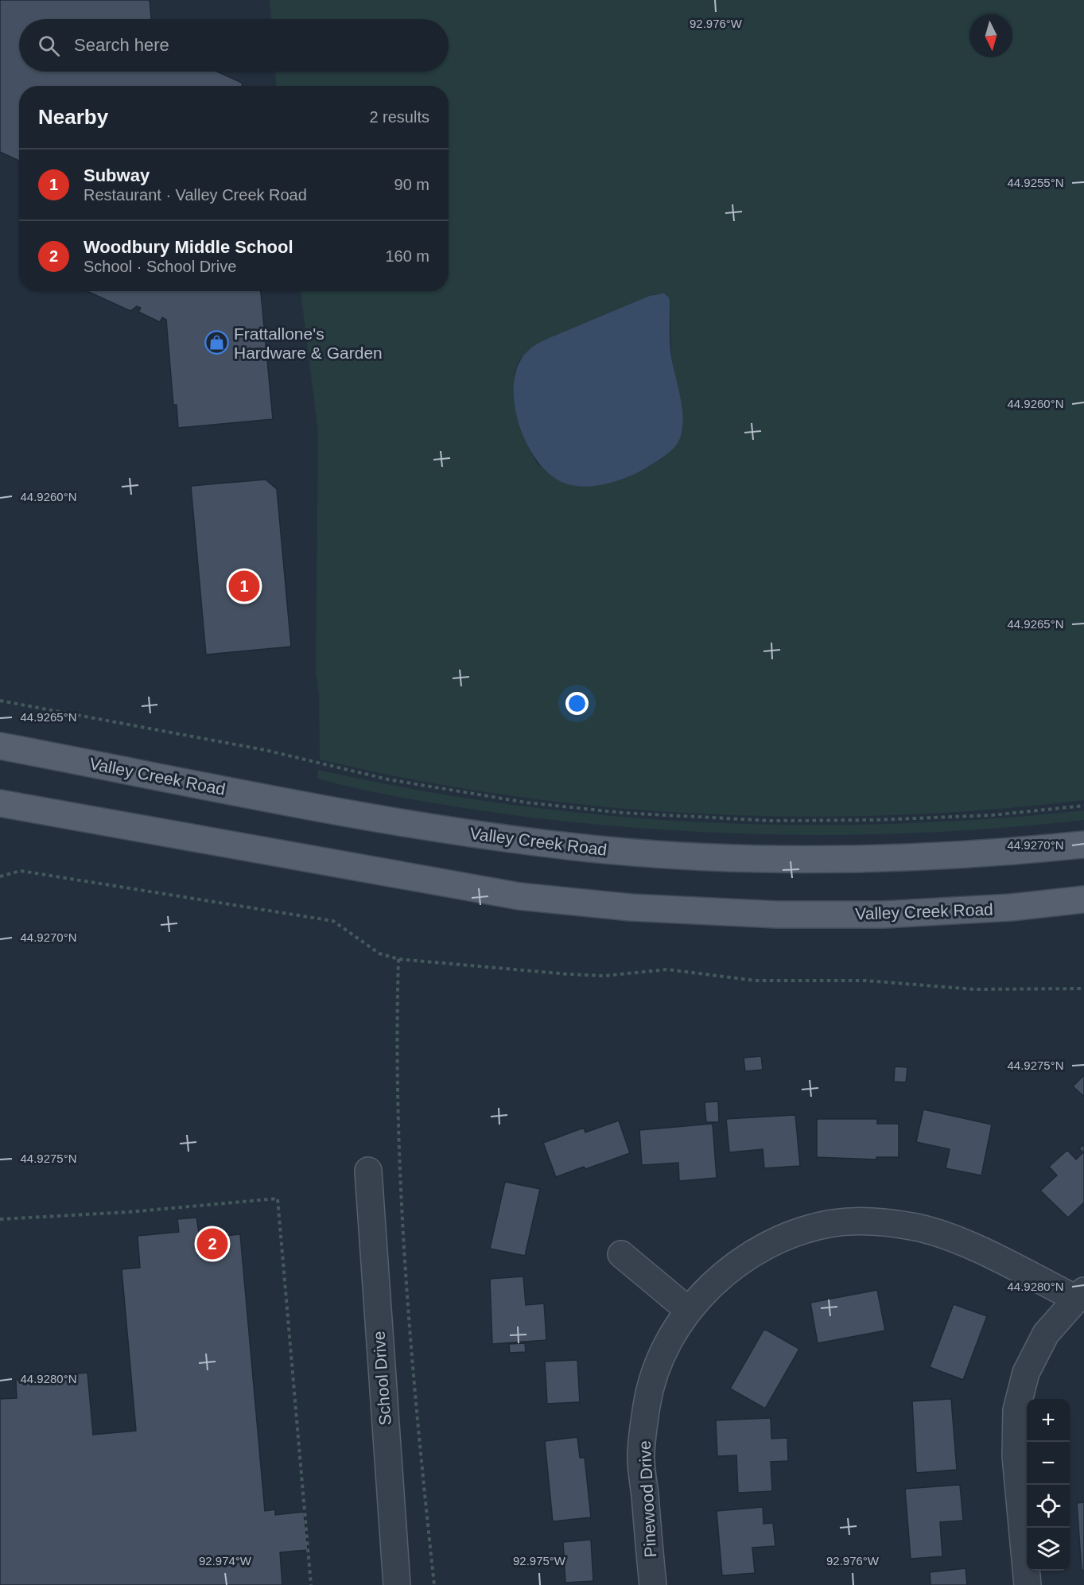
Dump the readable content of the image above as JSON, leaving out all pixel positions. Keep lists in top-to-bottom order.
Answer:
{
  "streets": {
    "main road": ["Valley Creek Road"],
    "street": ["School Drive", "Pinewood Drive"]
  },
  "places": {
    "shop": ["Frattallone's Hardware & Garden"]
  },
  "north": "bottom",
  "page": {
    "search": "Search here",
    "heading": ["Nearby", "2 results"],
    "list": [
      {
        "mark": "1",
        "name": "Subway",
        "note": "Restaurant · Valley Creek Road",
        "value": "90 m"
      },
      {
        "mark": "2",
        "name": "Woodbury Middle School",
        "note": "School · School Drive",
        "value": "160 m"
      }
    ],
    "pins": ["1", "2"],
    "map_buttons": ["+", "−"]
  },
  "coordinates": [
    "92.976°W",
    "44.9255°N",
    "44.9260°N",
    "44.9265°N",
    "44.9270°N",
    "44.9275°N",
    "44.9280°N",
    "92.974°W",
    "92.975°W"
  ]
}
